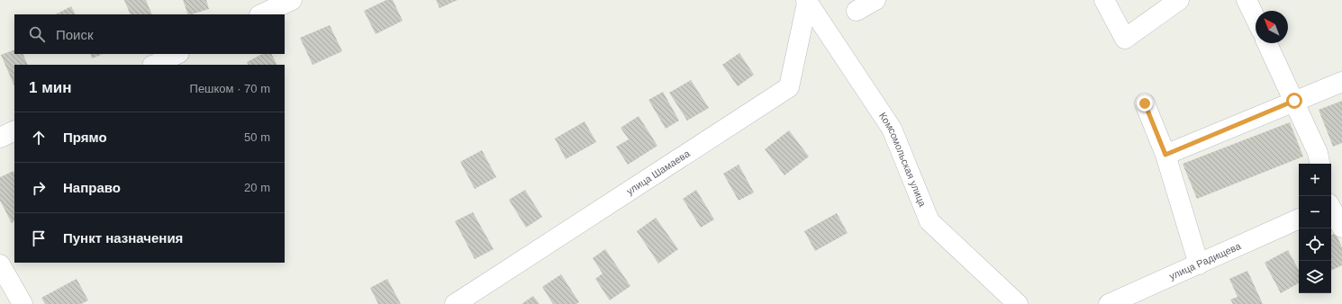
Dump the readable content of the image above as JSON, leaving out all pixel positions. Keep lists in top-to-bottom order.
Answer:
{
  "streets": {
    "street": ["Комсомольская улица", "улица Шамаева", "улица Радищева"]
  },
  "crossings": [
    ["Комсомольская улица", "улица Шамаева"]
  ],
  "north": "top left",
  "page": {
    "search": "Поиск",
    "heading": ["1 мин", "Пешком · 70 m"],
    "list": [
      ["Прямо", "50 m"],
      ["Направо", "20 m"],
      "Пункт назначения"
    ],
    "map_buttons": ["+", "−"]
  }
}
